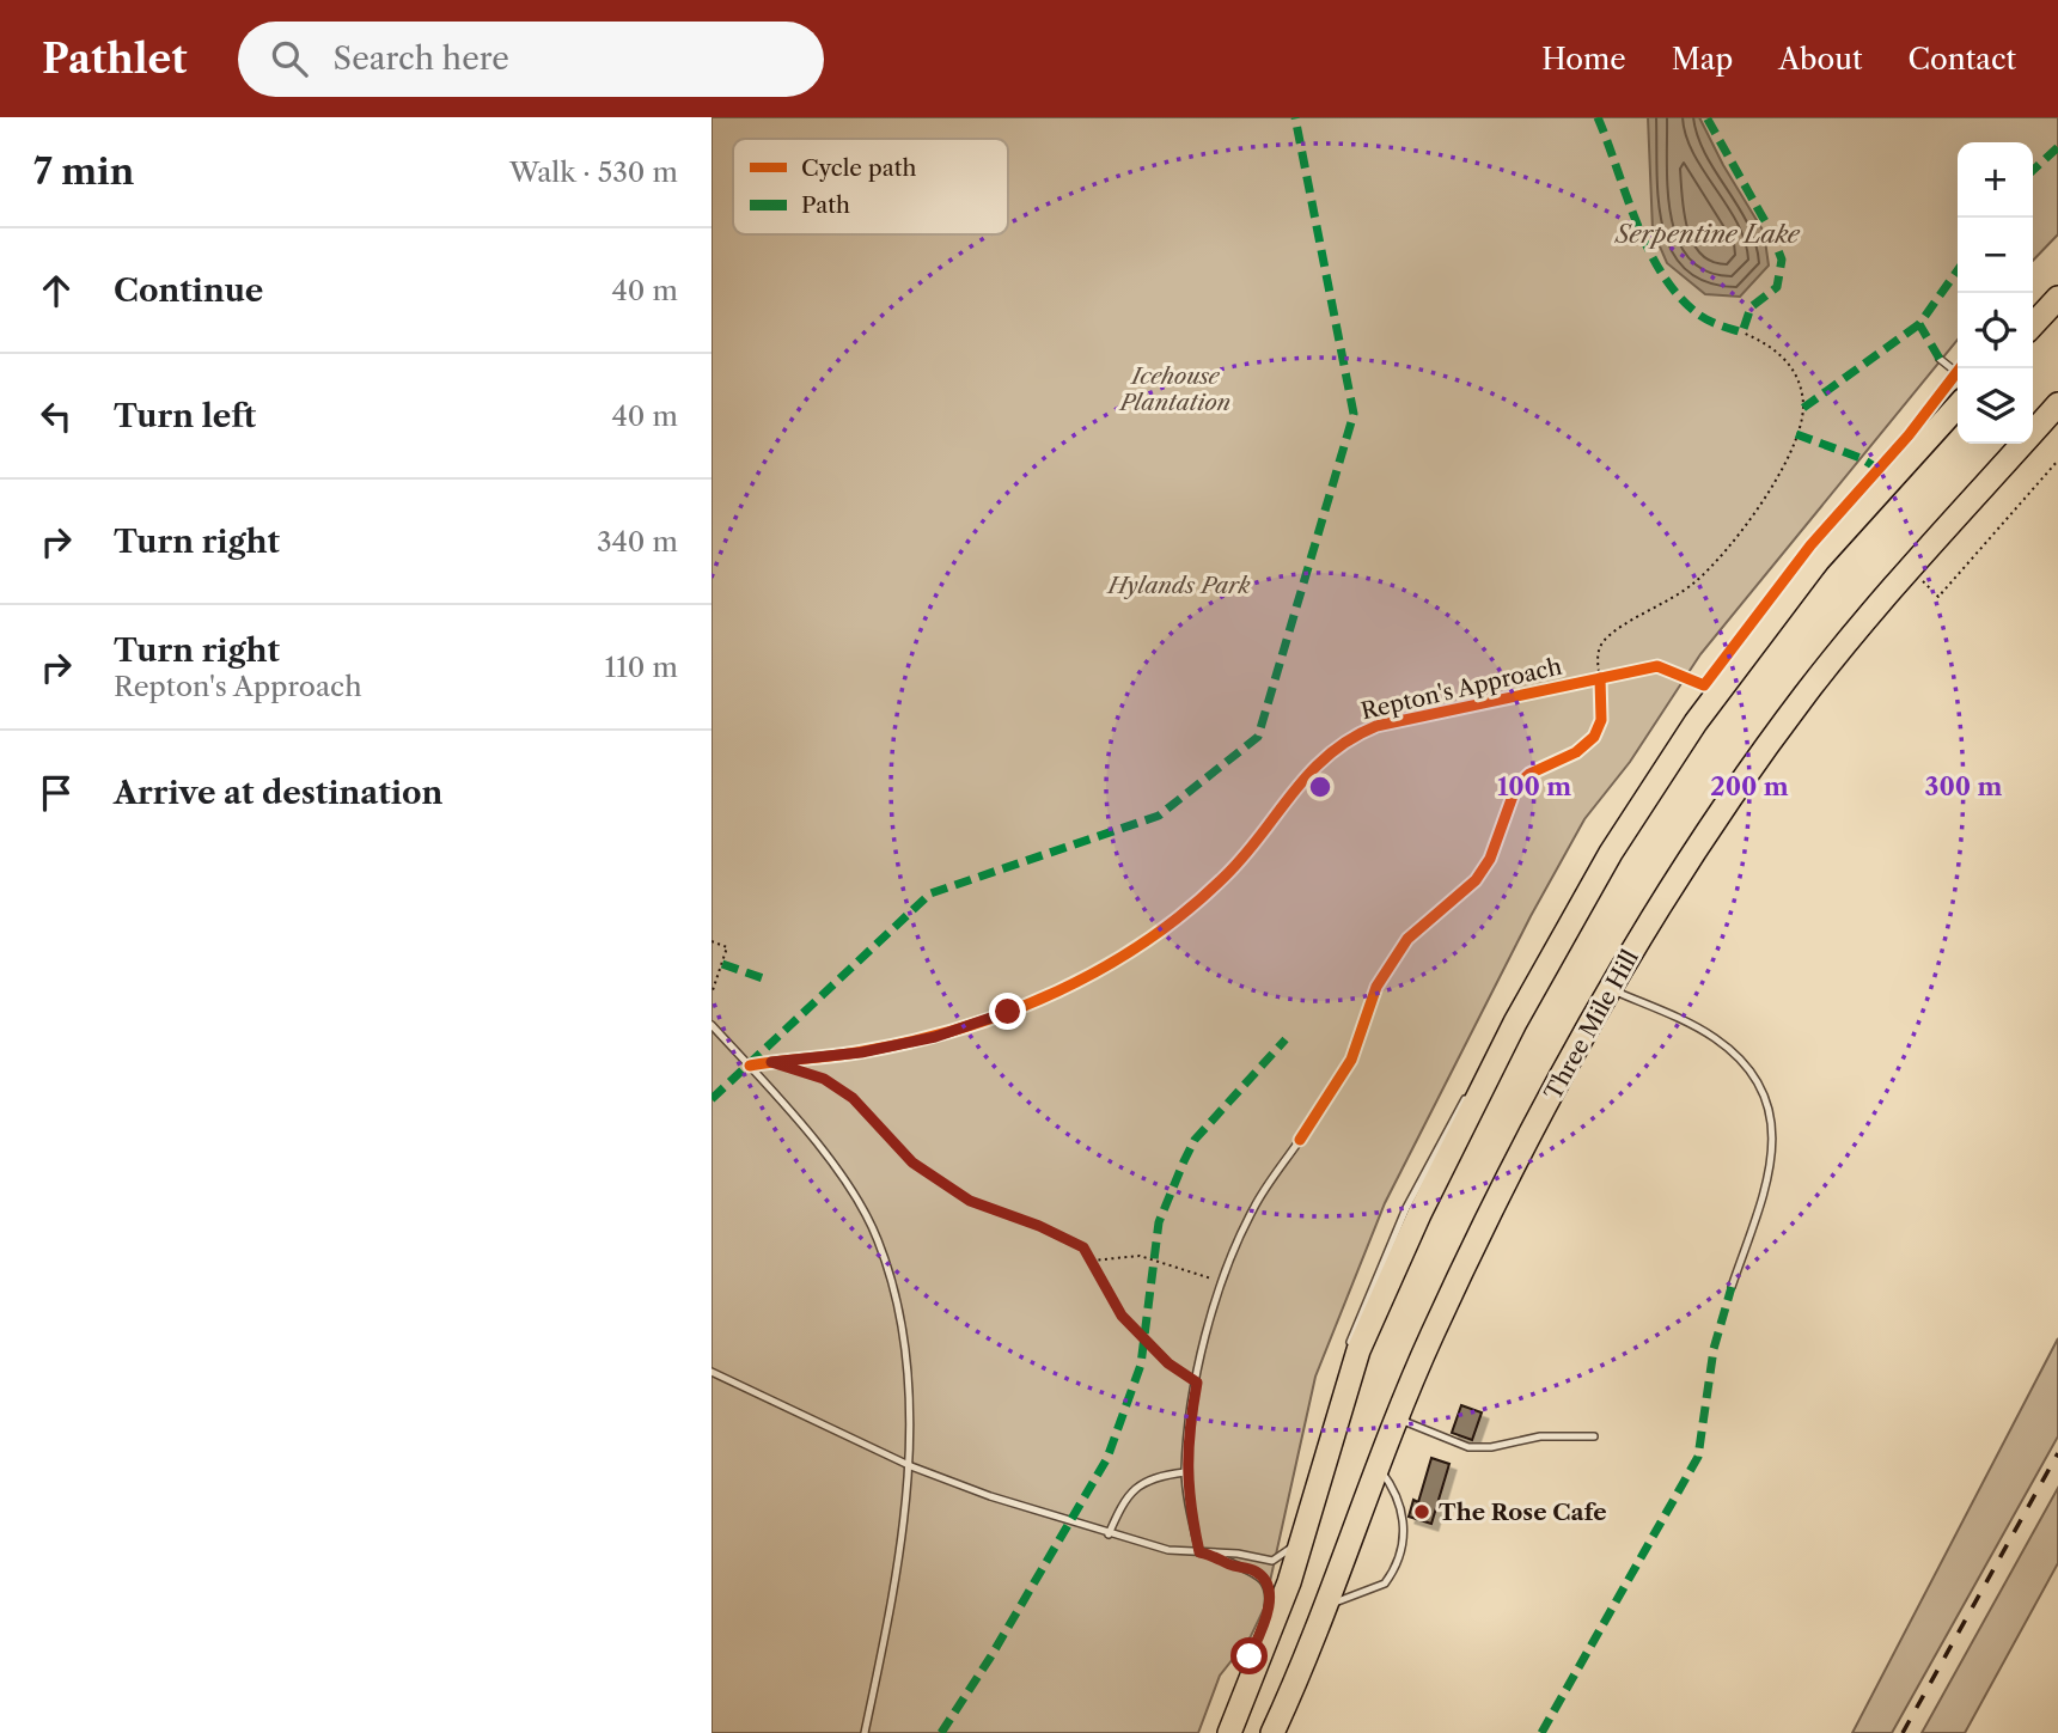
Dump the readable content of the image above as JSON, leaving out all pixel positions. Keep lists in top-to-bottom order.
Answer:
{
  "streets": {
    "highway": ["Three Mile Hill"],
    "cycle path": ["Repton's Approach"]
  },
  "water": ["Serpentine Lake"],
  "parks": ["Icehouse Plantation", "Hylands Park"],
  "places": ["The Rose Cafe"],
  "legend": ["Cycle path", "Path"],
  "page": {
    "header": "Pathlet",
    "search": "Search here",
    "nav": [
      "Home",
      "Map",
      "About",
      "Contact"
    ],
    "heading": ["7 min", "Walk · 530 m"],
    "map_buttons": ["+", "−"],
    "list": [
      ["Continue", "40 m"],
      ["Turn left", "40 m"],
      ["Turn right", "340 m"],
      ["Turn right", "Repton's Approach", "110 m"],
      "Arrive at destination"
    ]
  },
  "rings": ["100 m", "200 m", "300 m"]
}
